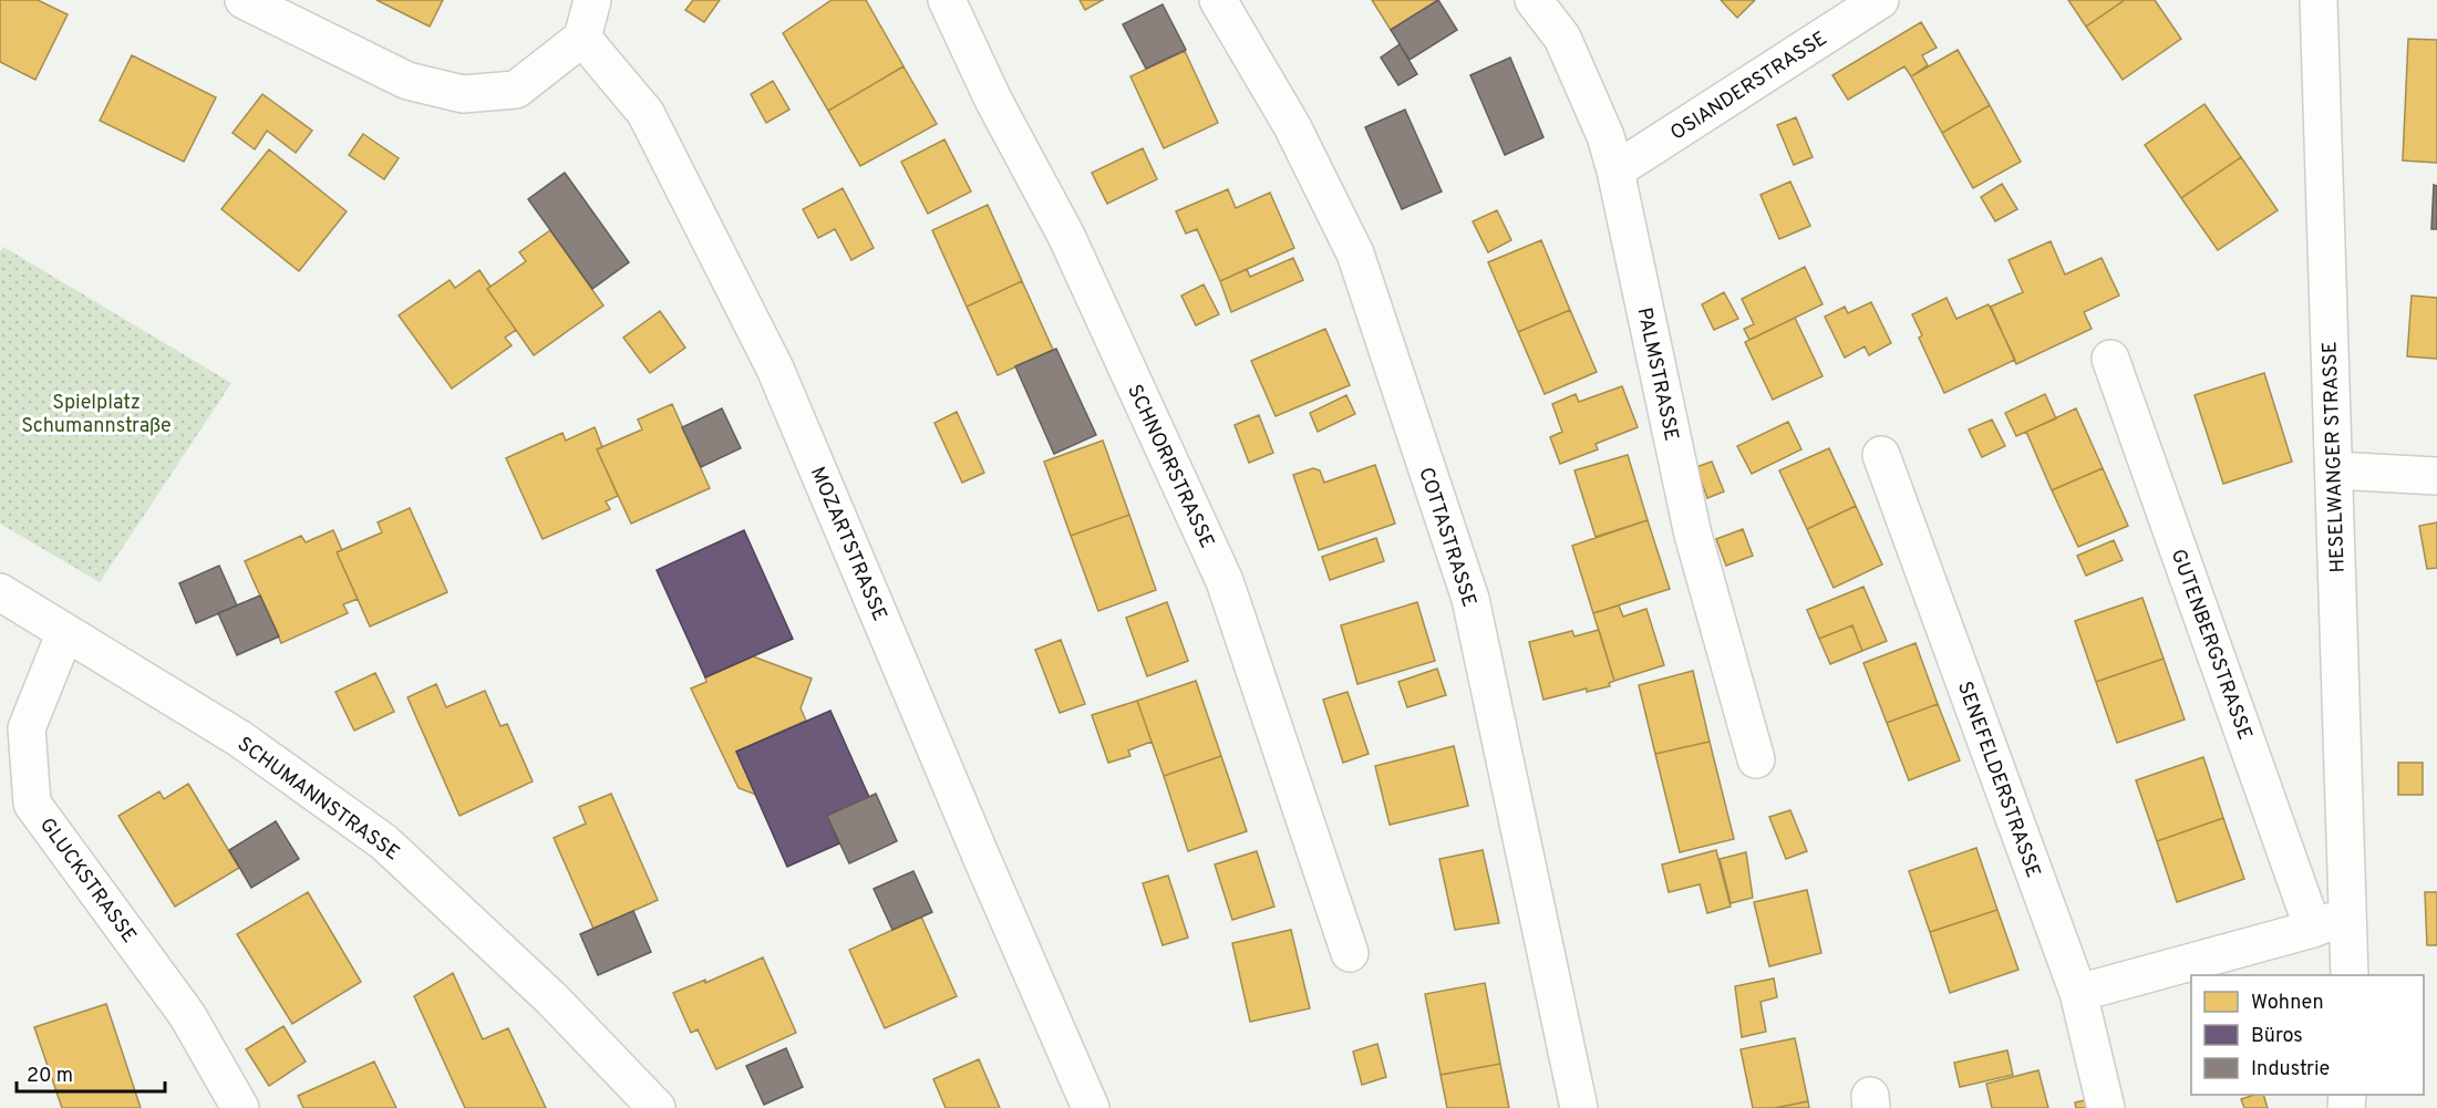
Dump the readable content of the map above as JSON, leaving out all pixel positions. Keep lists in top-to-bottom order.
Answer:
{
  "streets": {
    "street": [
      "OSIANDERSTRASSE",
      "PALMSTRASSE",
      "HESELWANGER STRASSE",
      "SCHNORRSTRASSE",
      "COTTASTRASSE",
      "MOZARTSTRASSE",
      "GUTENBERGSTRASSE",
      "SENEFELDERSTRASSE",
      "SCHUMANNSTRASSE",
      "GLUCKSTRASSE"
    ]
  },
  "crossings": [
    ["OSIANDERSTRASSE", "PALMSTRASSE"],
    ["SCHUMANNSTRASSE", "GLUCKSTRASSE"]
  ],
  "parks": ["Spielplatz Schumannstraße"],
  "legend": ["Wohnen", "Büros", "Industrie"],
  "scale_bar": "20 m"
}
